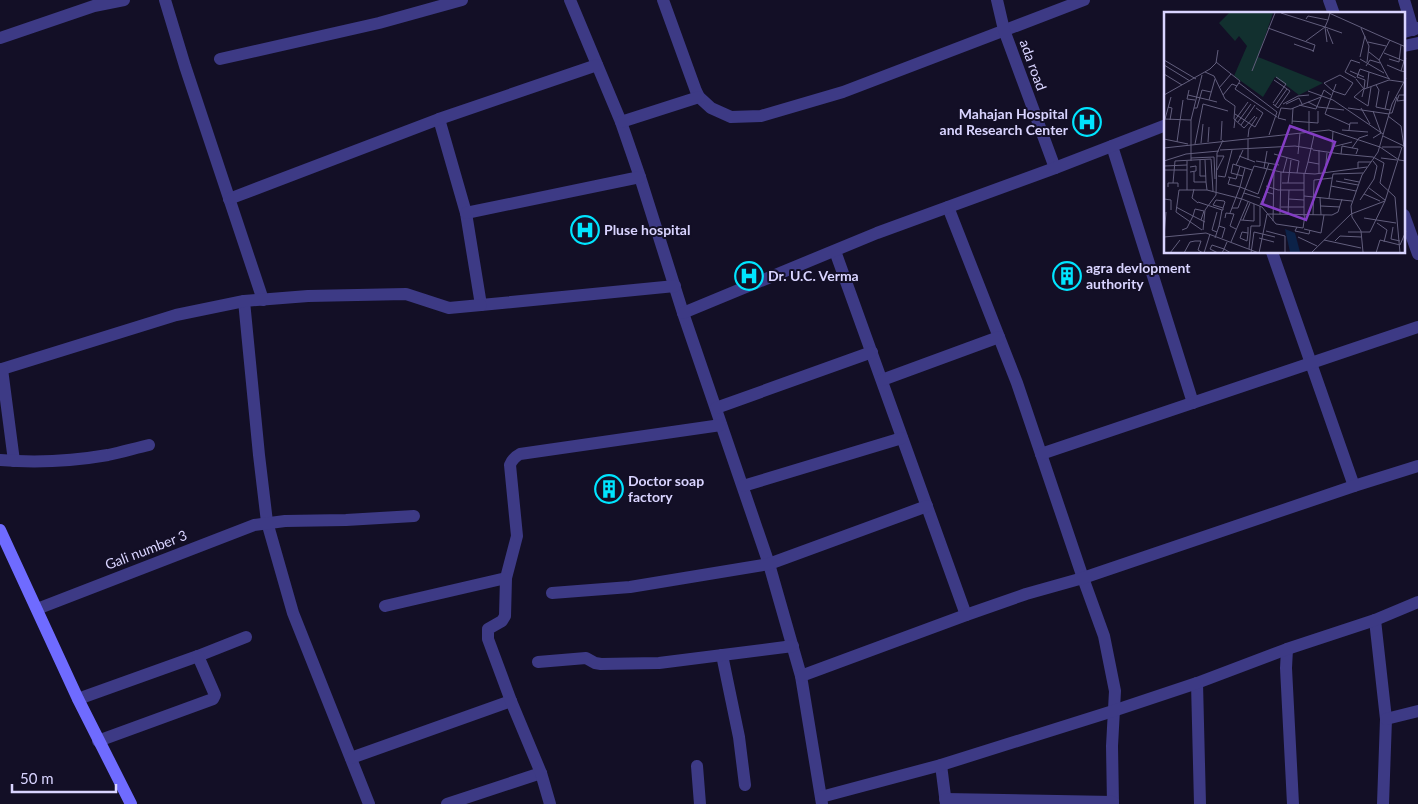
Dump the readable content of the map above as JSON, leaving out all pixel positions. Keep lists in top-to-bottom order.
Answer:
{
  "streets": {
    "street": ["ada road", "Gali number 3"]
  },
  "places": {
    "hospital": ["Mahajan Hospital and Research Center", "Pluse hospital", "Dr. U.C. Verma"],
    "building": ["agra devlopment authority", "Doctor soap factory"]
  },
  "scale_bar": "50 m"
}
